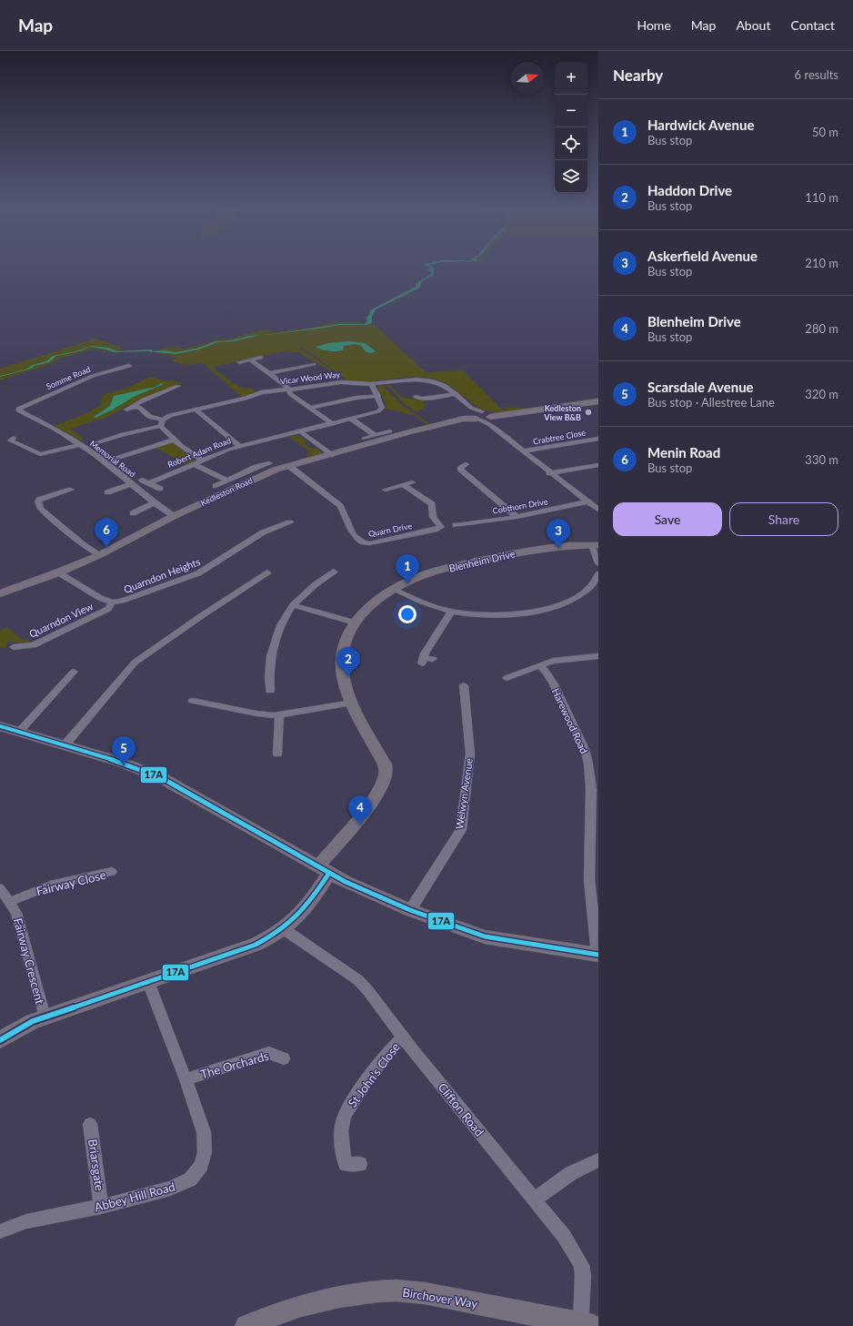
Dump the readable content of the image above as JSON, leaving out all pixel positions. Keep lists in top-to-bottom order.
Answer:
{
  "streets": {
    "street": [
      "Somme Road",
      "Vicar Wood Way",
      "Crabtree Close",
      "Robert Adam Road",
      "Memorial Road",
      "Kedleston Road",
      "Cobthorn Drive",
      "Quarn Drive",
      "Blenheim Drive",
      "Quarndon Heights",
      "Quarndon View",
      "Harewood Road",
      "Welwyn Avenue",
      "Fairway Close",
      "Fairway Crescent",
      "The Orchards",
      "St John's Close",
      "Clifton Road",
      "Briarsgate",
      "Abbey Hill Road",
      "Birchover Way"
    ]
  },
  "crossings": [
    ["Somme Road", "Memorial Road"],
    ["Vicar Wood Way", "Crabtree Close"],
    ["Vicar Wood Way", "Kedleston Road"],
    ["Vicar Wood Way", "Cobthorn Drive"],
    ["Memorial Road", "Kedleston Road"],
    ["Kedleston Road", "Quarn Drive"],
    ["Quarndon Heights", "Quarndon View"],
    ["Fairway Close", "Fairway Crescent"],
    ["The Orchards", "Abbey Hill Road"],
    ["St John's Close", "Clifton Road"],
    ["Clifton Road", "Birchover Way"],
    ["Briarsgate", "Abbey Hill Road"]
  ],
  "places": ["Kedleston View B&B"],
  "lines": ["transit line 17A"],
  "north": "right",
  "page": {
    "header": "Map",
    "nav": [
      "Home",
      "Map",
      "About",
      "Contact"
    ],
    "heading": ["Nearby", "6 results"],
    "map_buttons": ["+", "−"],
    "list": [
      {
        "mark": "1",
        "name": "Hardwick Avenue",
        "note": "Bus stop",
        "value": "50 m"
      },
      {
        "mark": "2",
        "name": "Haddon Drive",
        "note": "Bus stop",
        "value": "110 m"
      },
      {
        "mark": "3",
        "name": "Askerfield Avenue",
        "note": "Bus stop",
        "value": "210 m"
      },
      {
        "mark": "4",
        "name": "Blenheim Drive",
        "note": "Bus stop",
        "value": "280 m"
      },
      {
        "mark": "5",
        "name": "Scarsdale Avenue",
        "note": "Bus stop · Allestree Lane",
        "value": "320 m"
      },
      {
        "mark": "6",
        "name": "Menin Road",
        "note": "Bus stop",
        "value": "330 m"
      }
    ],
    "buttons": ["Save", "Share"],
    "pins": [
      "6",
      "3",
      "1",
      "2",
      "5",
      "4"
    ]
  }
}
